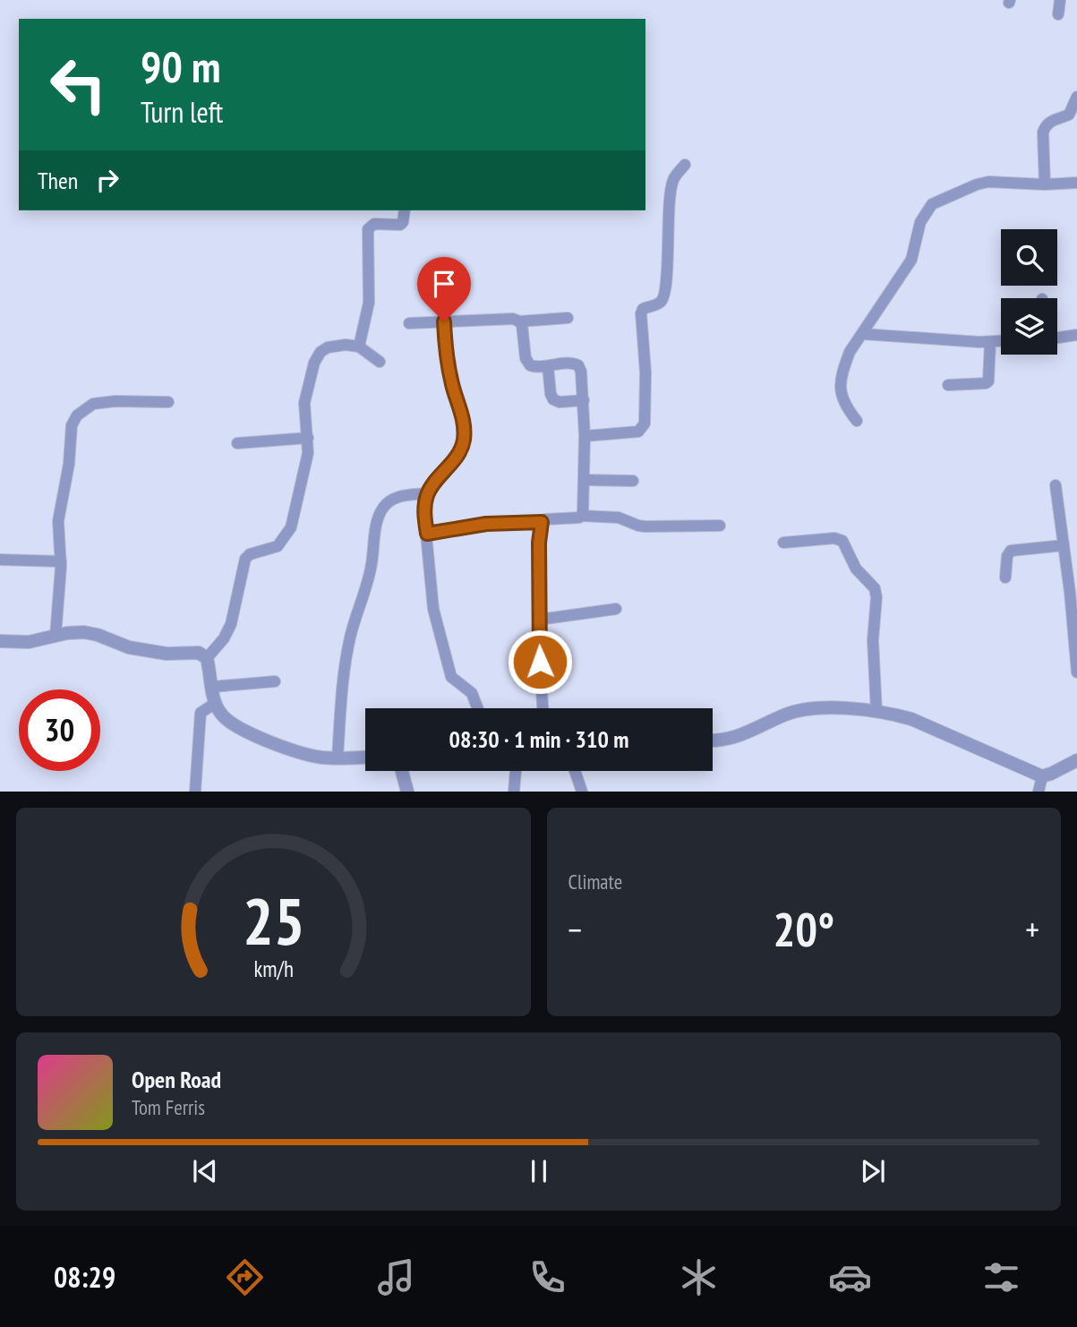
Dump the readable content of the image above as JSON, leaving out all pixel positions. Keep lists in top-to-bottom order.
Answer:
{
  "page": {
    "turn": ["90 m", "Turn left"],
    "then": "Then",
    "limit": "30",
    "trip": "08:30 · 1 min · 310 m",
    "tile": "Climate",
    "heat": ["−", "20°", "+"],
    "song": ["Open Road", "Tom Ferris"],
    "tabs": "08:29",
    "gauge": ["25", "km/h"]
  }
}
